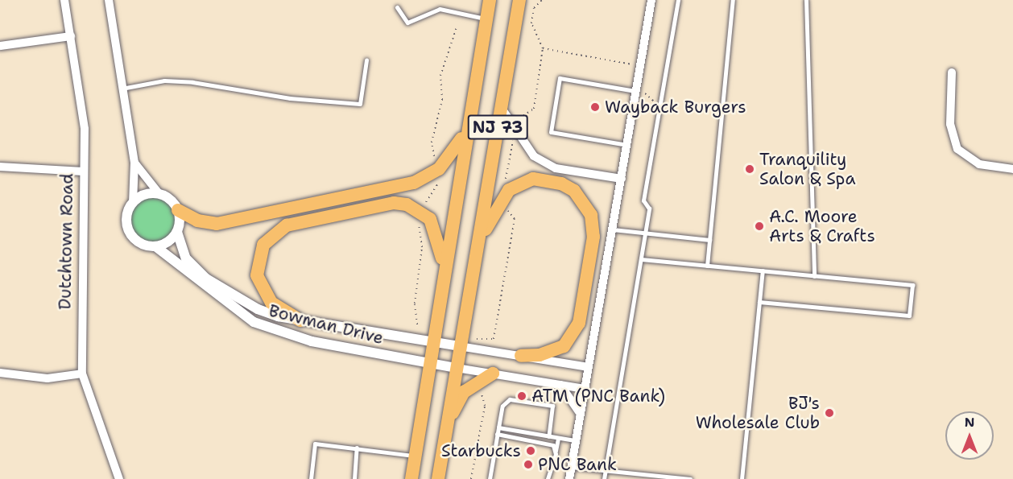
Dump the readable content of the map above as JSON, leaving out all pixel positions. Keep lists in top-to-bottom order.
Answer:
{
  "streets": {
    "highway": ["NJ 73"],
    "street": ["Dutchtown Road", "Bowman Drive"]
  },
  "crossings": [
    ["NJ 73", "Bowman Drive"]
  ],
  "places": [
    "Wayback Burgers",
    "Tranquility Salon & Spa",
    "A.C. Moore Arts & Crafts",
    "ATM (PNC Bank)",
    "BJ's Wholesale Club",
    "Starbucks",
    "PNC Bank"
  ],
  "north": "top"
}
